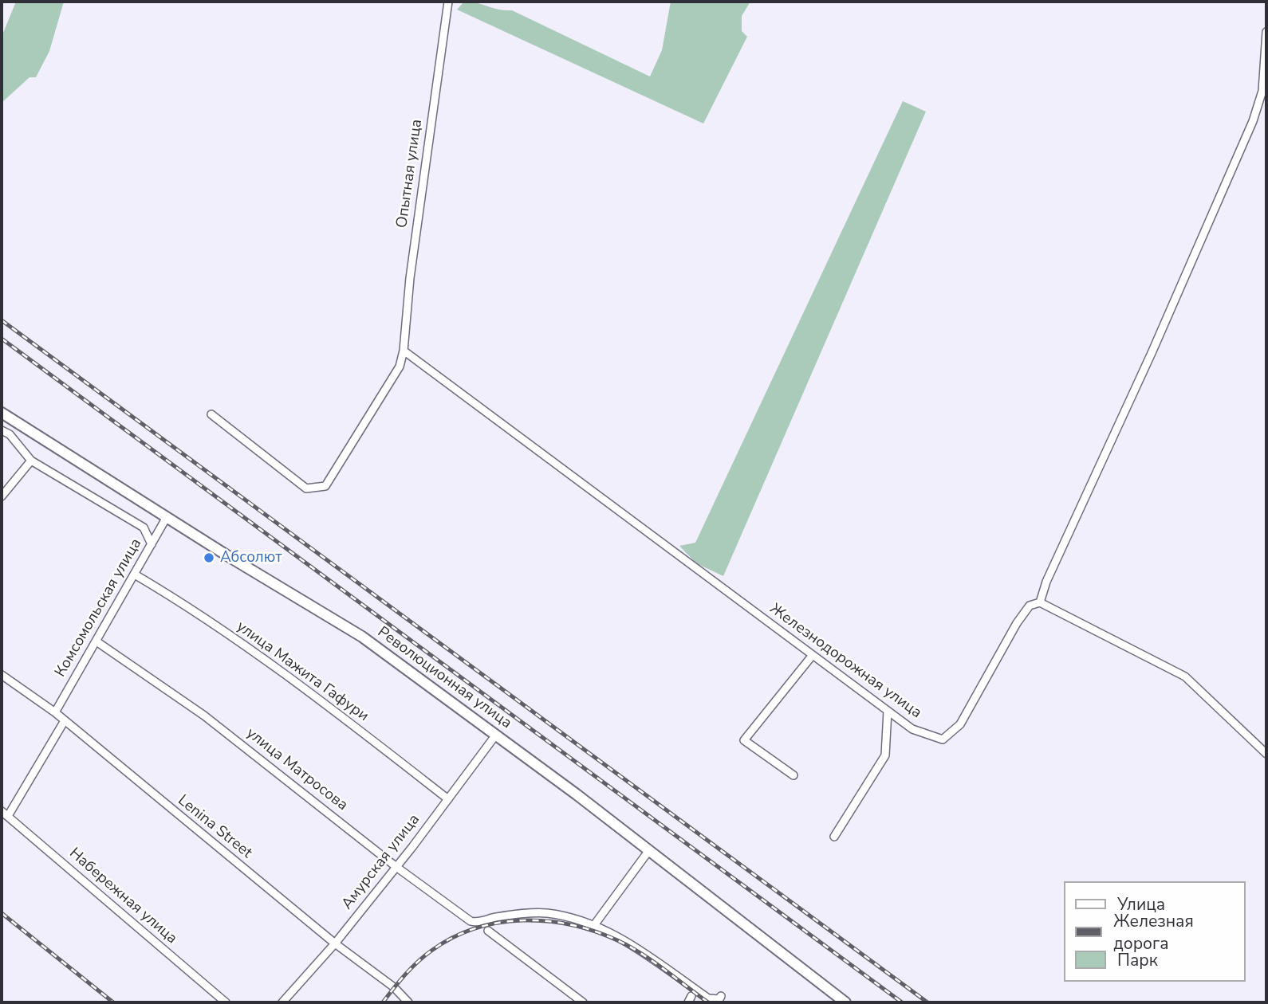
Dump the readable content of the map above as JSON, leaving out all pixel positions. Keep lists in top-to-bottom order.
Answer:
{
  "streets": {
    "main road": ["Революционная улица"],
    "street": [
      "Опытная улица",
      "Комсомольская улица",
      "Железнодорожная улица",
      "улица Мажита Гафури",
      "улица Матросова",
      "Lenina Street",
      "Амурская улица",
      "Набережная улица"
    ]
  },
  "crossings": [
    ["Опытная улица", "Железнодорожная улица"],
    ["Комсомольская улица", "улица Мажита Гафури"],
    ["Комсомольская улица", "Революционная улица"],
    ["Комсомольская улица", "улица Матросова"],
    ["Комсомольская улица", "Lenina Street"],
    ["улица Мажита Гафури", "Амурская улица"],
    ["Революционная улица", "Амурская улица"],
    ["улица Матросова", "Амурская улица"],
    ["Lenina Street", "Амурская улица"]
  ],
  "places": ["Абсолют"],
  "legend": ["Улица", "Железная дорога", "Парк"]
}
